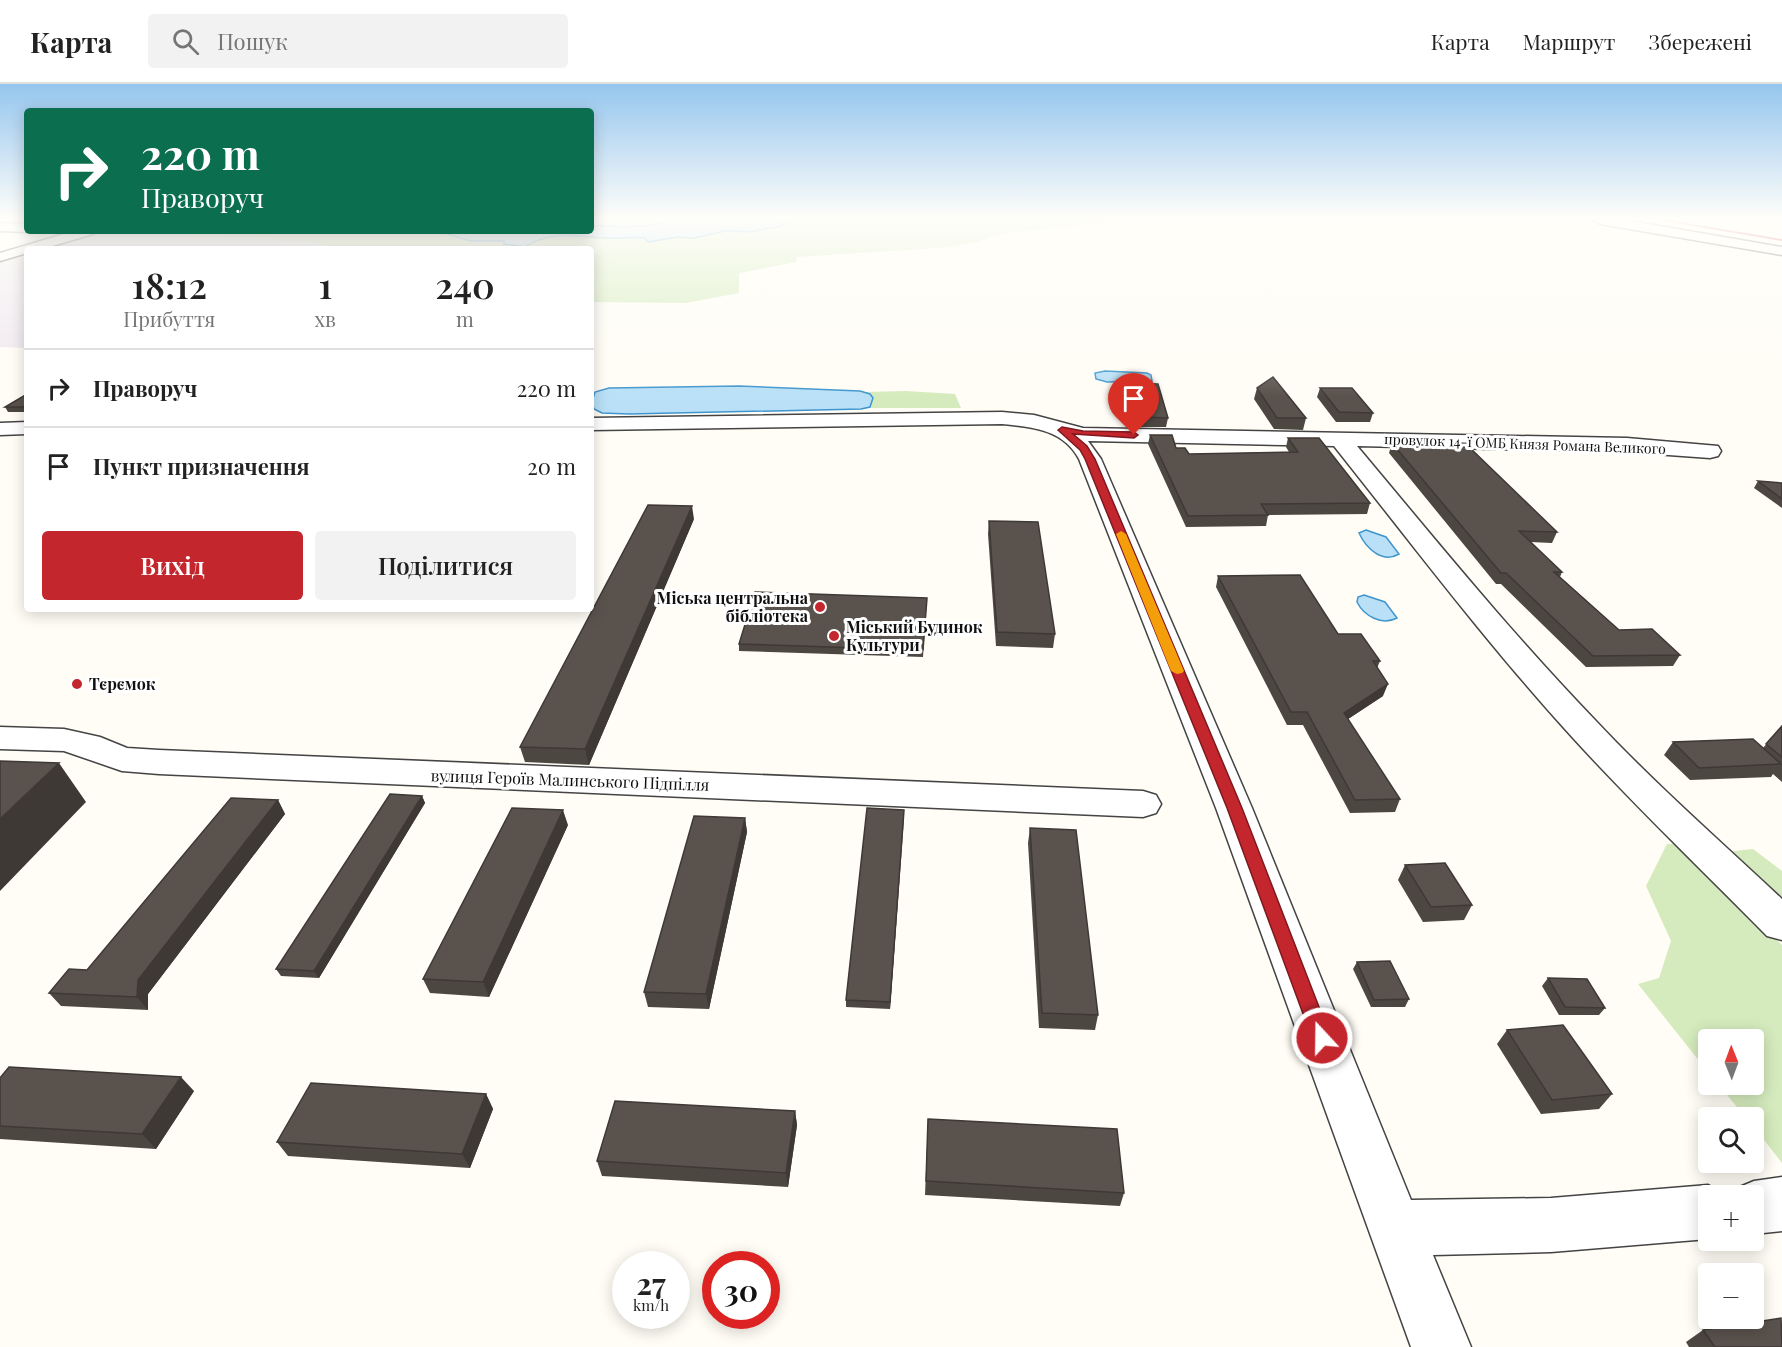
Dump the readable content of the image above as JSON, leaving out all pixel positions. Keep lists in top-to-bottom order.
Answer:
{
  "streets": {
    "street": ["провулок 14-ї ОМБ Князя Романа Великого", "вулиця Героїв Малинського Підпілля"]
  },
  "places": ["Міська центральна бібліотека", "Міський Будинок Культури", "Тєрємок"],
  "north": "top",
  "page": {
    "header": "Карта",
    "search": "Пошук",
    "nav": ["Карта", "Маршрут", "Збережені"],
    "turn": ["220 m", "Праворуч"],
    "eta": [
      "18:12",
      "Прибуття",
      "1",
      "хв",
      "240",
      "m"
    ],
    "list": [
      {
        "name": "Праворуч",
        "value": "220 m"
      },
      {
        "name": "Пункт призначення",
        "value": "20 m"
      }
    ],
    "buttons": ["Вихід", "Поділитися"],
    "map_buttons": ["+", "−"],
    "speed": "27 km/h",
    "limit": "30"
  }
}
